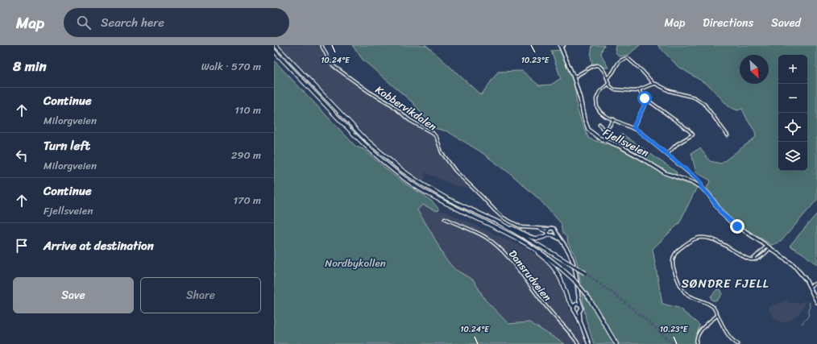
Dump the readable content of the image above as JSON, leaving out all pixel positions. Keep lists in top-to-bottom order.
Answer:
{
  "streets": {
    "main road": ["Fjellsveien"],
    "street": ["Kobbervikdalen", "Dansrudveien"]
  },
  "districts": ["SØNDRE FJELL"],
  "parks": ["Nordbykollen"],
  "north": "bottom right",
  "page": {
    "header": "Map",
    "search": "Search here",
    "nav": ["Map", "Directions", "Saved"],
    "heading": ["8 min", "Walk · 570 m"],
    "map_buttons": ["+", "−"],
    "list": [
      ["Continue", "Milorgveien", "110 m"],
      ["Turn left", "Milorgveien", "290 m"],
      ["Continue", "Fjellsveien", "170 m"],
      "Arrive at destination"
    ],
    "buttons": ["Save", "Share"]
  },
  "coordinates": ["10.24°E", "10.23°E"]
}
